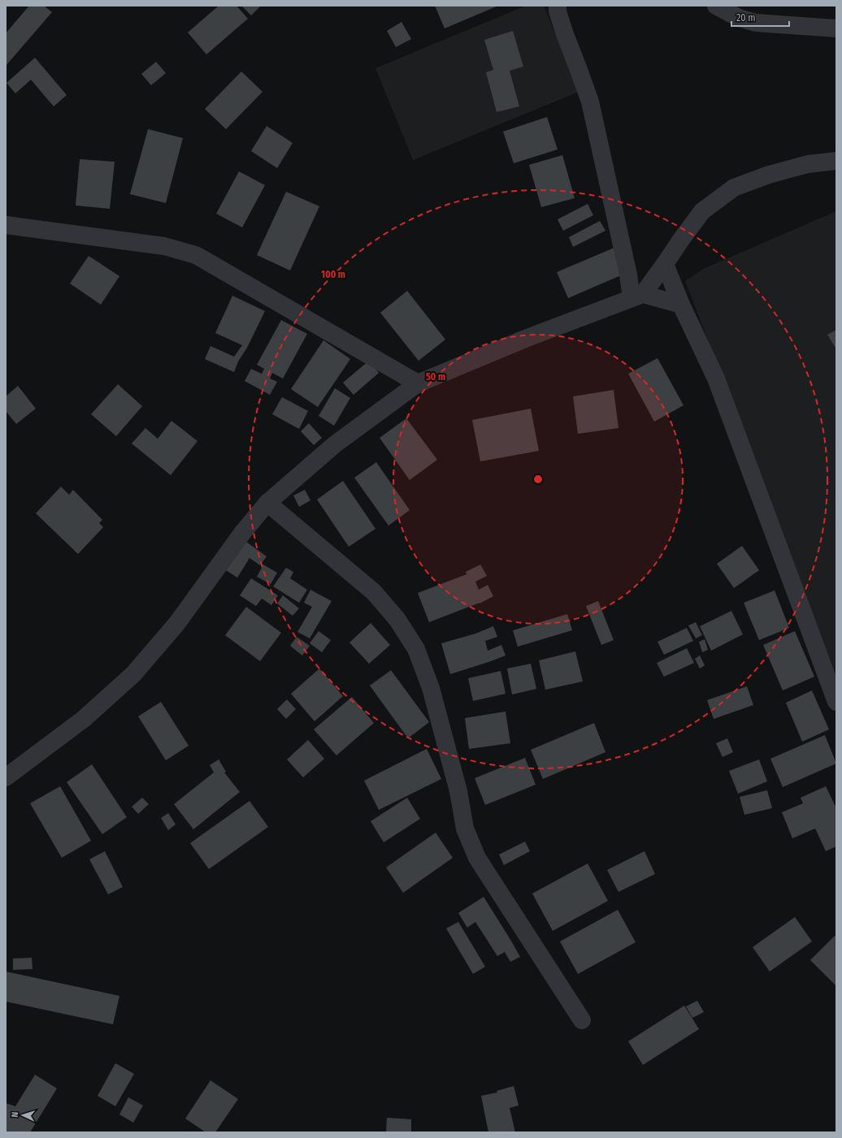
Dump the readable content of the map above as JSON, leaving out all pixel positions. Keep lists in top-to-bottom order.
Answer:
{
  "scale_bar": "20 m",
  "north": "left",
  "rings": ["100 m", "50 m"]
}
